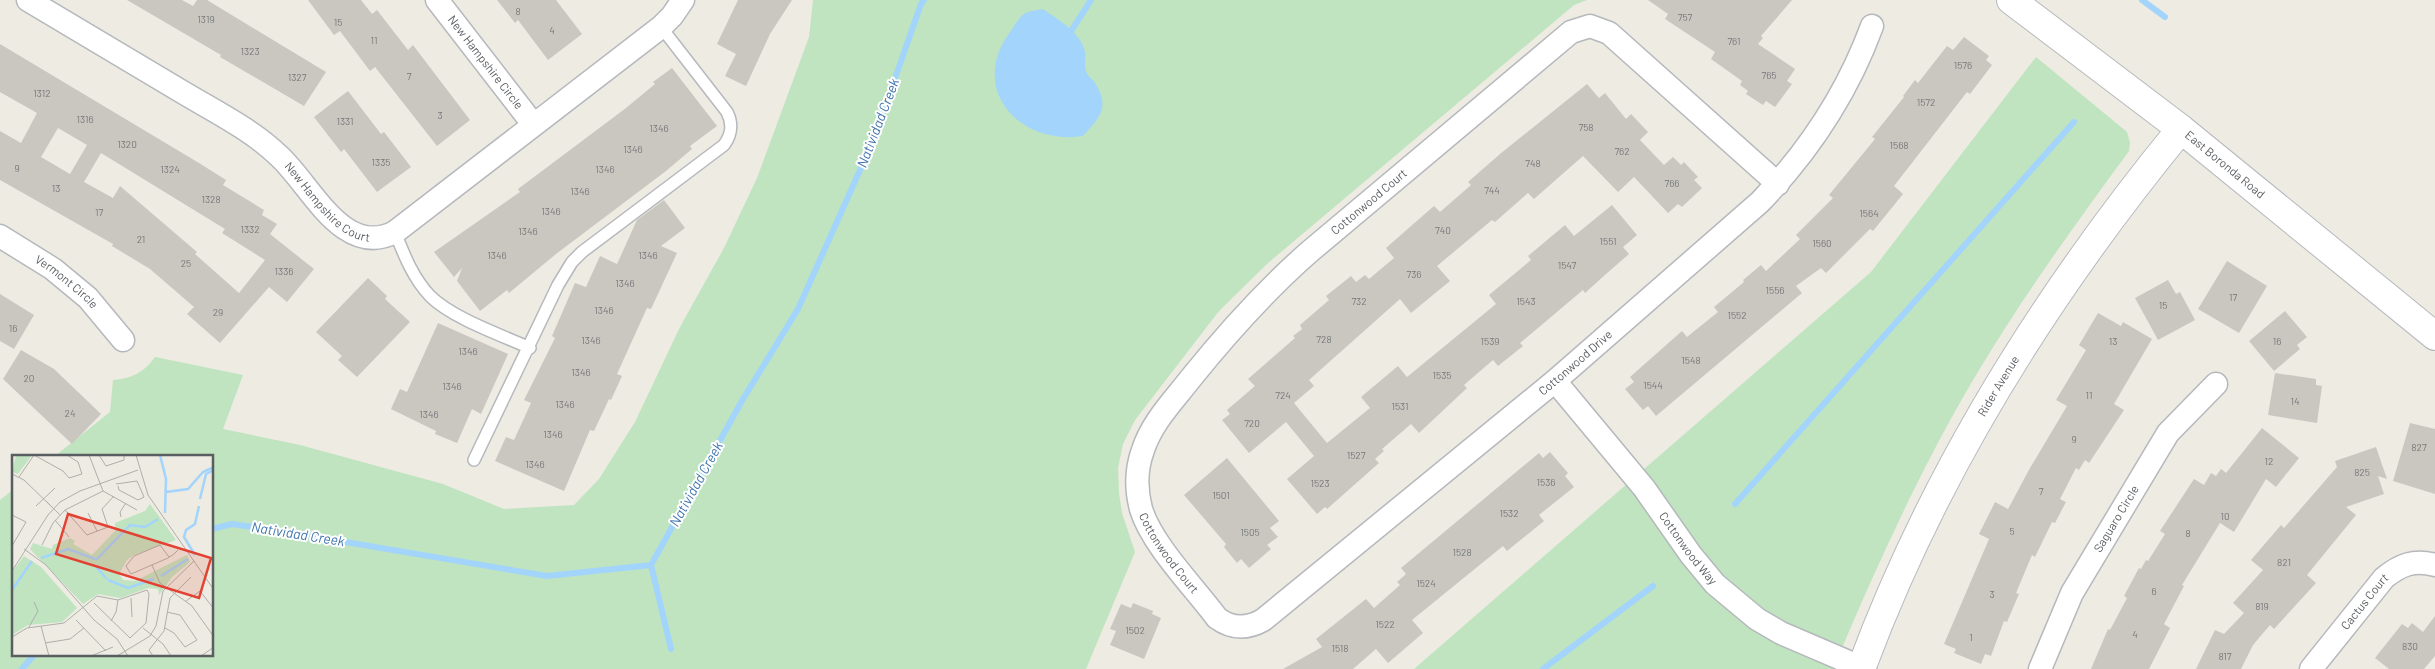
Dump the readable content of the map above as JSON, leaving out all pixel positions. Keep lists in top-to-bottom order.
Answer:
{
  "streets": {
    "street": [
      "New Hampshire Circle",
      "East Boronda Road",
      "New Hampshire Court",
      "Cottonwood Court",
      "Vermont Circle",
      "Cottonwood Drive",
      "Rider Avenue",
      "Saguaro Circle",
      "Cottonwood Way",
      "Cactus Court"
    ]
  },
  "crossings": [
    ["New Hampshire Circle", "New Hampshire Court"],
    ["East Boronda Road", "Rider Avenue"],
    ["Cottonwood Court", "Cottonwood Drive"],
    ["Cottonwood Drive", "Cottonwood Way"],
    ["Rider Avenue", "Cottonwood Way"]
  ],
  "water": ["Natividad Creek"],
  "house_numbers": [
    "8",
    "757",
    "1319",
    "15",
    "4",
    "11",
    "761",
    "1323",
    "1576",
    "765",
    "7",
    "1327",
    "1312",
    "1572",
    "3",
    "1316",
    "1331",
    "758",
    "1346",
    "1320",
    "1568",
    "1346",
    "762",
    "1335",
    "748",
    "9",
    "1324",
    "1346",
    "766",
    "13",
    "744",
    "1346",
    "1328",
    "1346",
    "17",
    "1564",
    "1332",
    "740",
    "1346",
    "21",
    "1551",
    "1560",
    "1346",
    "1346",
    "25",
    "1547",
    "1336",
    "736",
    "1346",
    "1556",
    "17",
    "732",
    "1543",
    "15",
    "1346",
    "29",
    "1552",
    "16",
    "728",
    "1346",
    "1539",
    "13",
    "16",
    "1346",
    "1548",
    "1346",
    "1535",
    "20",
    "1544",
    "1346",
    "724",
    "11",
    "14",
    "1346",
    "1531",
    "24",
    "1346",
    "720",
    "1346",
    "9",
    "827",
    "1527",
    "12",
    "1346",
    "825",
    "1536",
    "1523",
    "7",
    "1501",
    "1532",
    "10",
    "5",
    "1505",
    "8",
    "1528",
    "821",
    "1524",
    "6",
    "3",
    "819",
    "1522",
    "1502",
    "4",
    "1",
    "830",
    "1518",
    "817"
  ]
}
